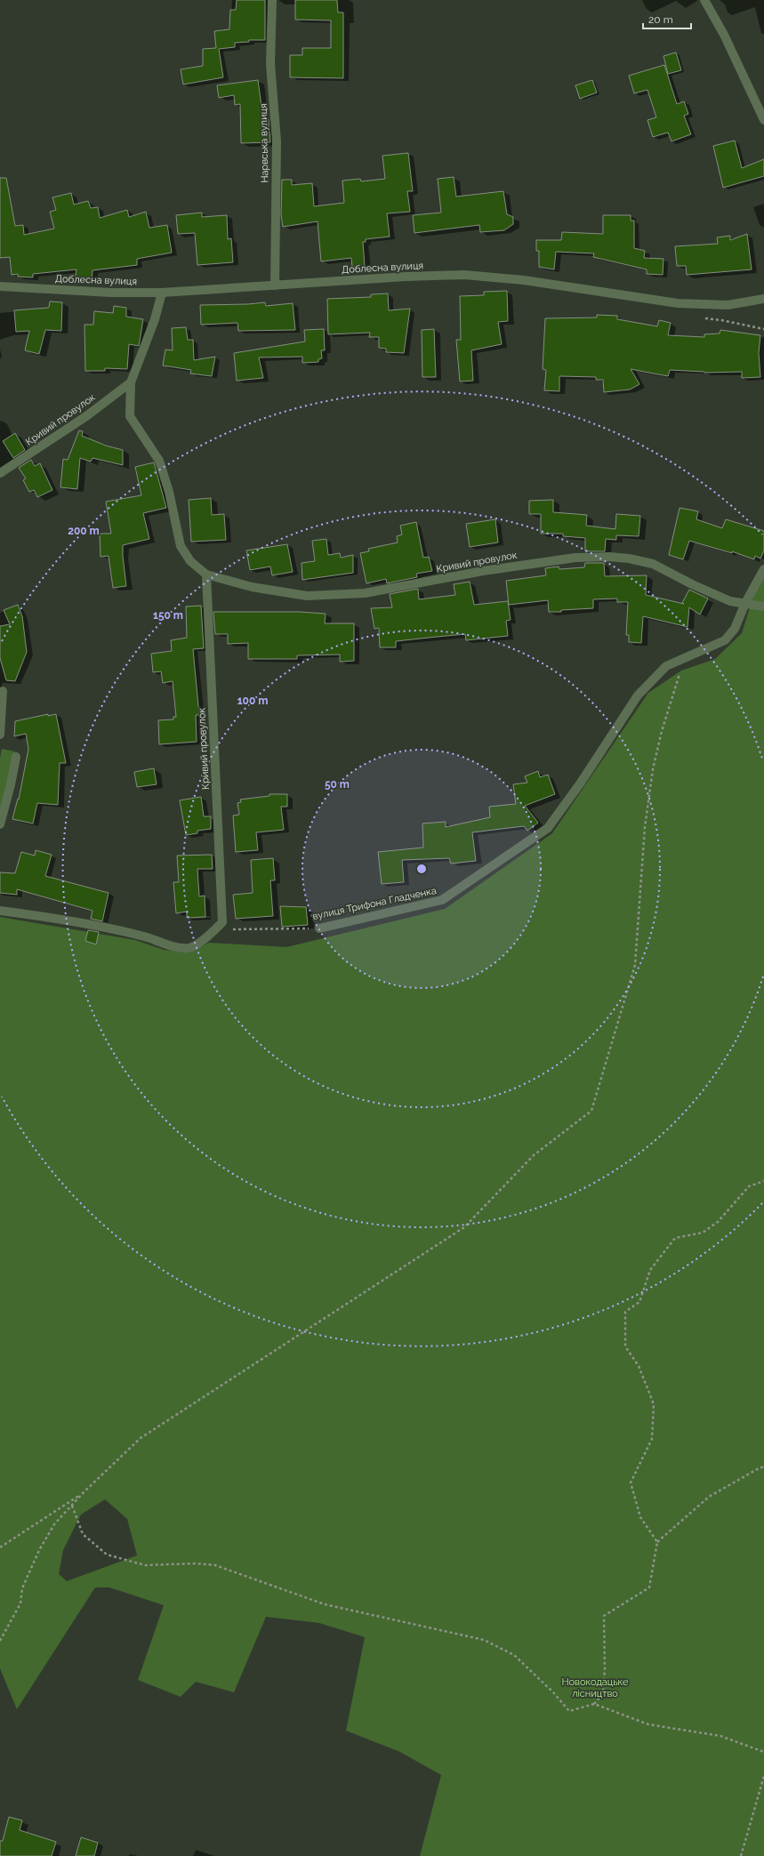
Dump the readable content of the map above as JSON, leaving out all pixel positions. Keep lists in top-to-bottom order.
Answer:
{
  "streets": {
    "street": [
      "Нарвська вулиця",
      "Доблесна вулиця",
      "Кривий провулок",
      "вулиця Трифона Гладченка"
    ]
  },
  "crossings": [
    ["Нарвська вулиця", "Доблесна вулиця"],
    ["Доблесна вулиця", "Кривий провулок"],
    ["Кривий провулок", "вулиця Трифона Гладченка"]
  ],
  "parks": ["Новокодацьке лісництво"],
  "scale_bar": "20 m",
  "rings": [
    "200 m",
    "150 m",
    "100 m",
    "50 m"
  ]
}
